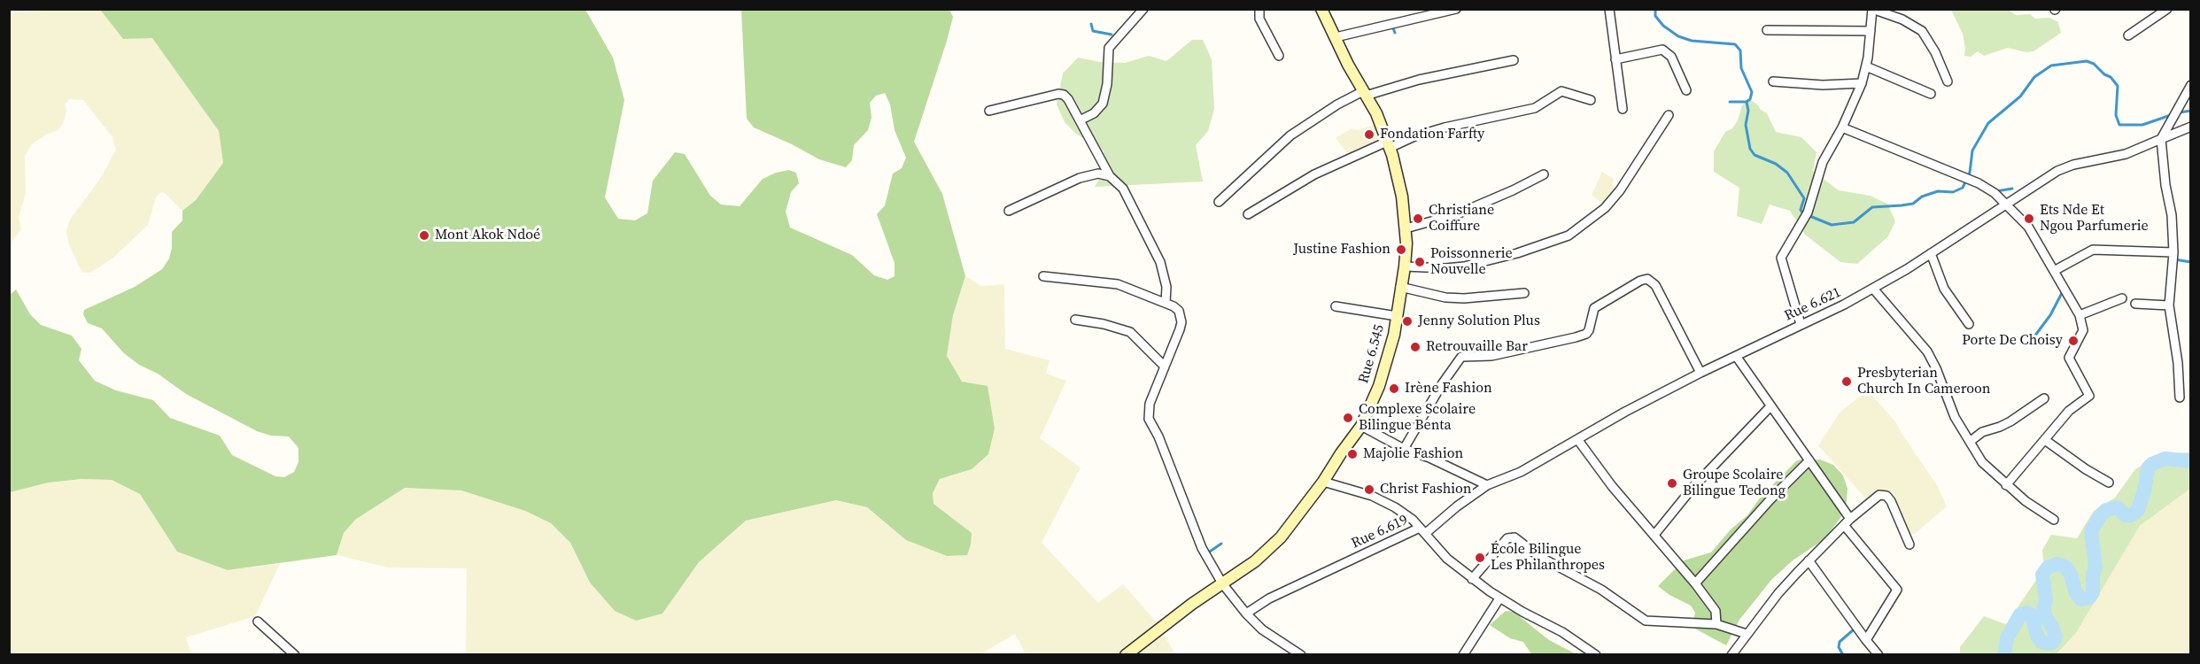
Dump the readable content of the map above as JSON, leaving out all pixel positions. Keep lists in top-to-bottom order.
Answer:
{
  "streets": {
    "street": ["Rue 6.621", "Rue 6.545", "Rue 6.619"]
  },
  "crossings": [
    ["Rue 6.621", "Rue 6.619"]
  ],
  "places": [
    "Fondation Farfty",
    "Christiane Coiffure",
    "Ets Nde Et Ngou Parfumerie",
    "Mont Akok Ndoé",
    "Justine Fashion",
    "Poissonnerie Nouvelle",
    "Jenny Solution Plus",
    "Porte De Choisy",
    "Retrouvaille Bar",
    "Presbyterian Church In Cameroon",
    "Irène Fashion",
    "Complexe Scolaire Bilingue Benta",
    "Majolie Fashion",
    "Groupe Scolaire Bilingue Tedong",
    "Christ Fashion",
    "École Bilingue Les Philanthropes"
  ]
}
